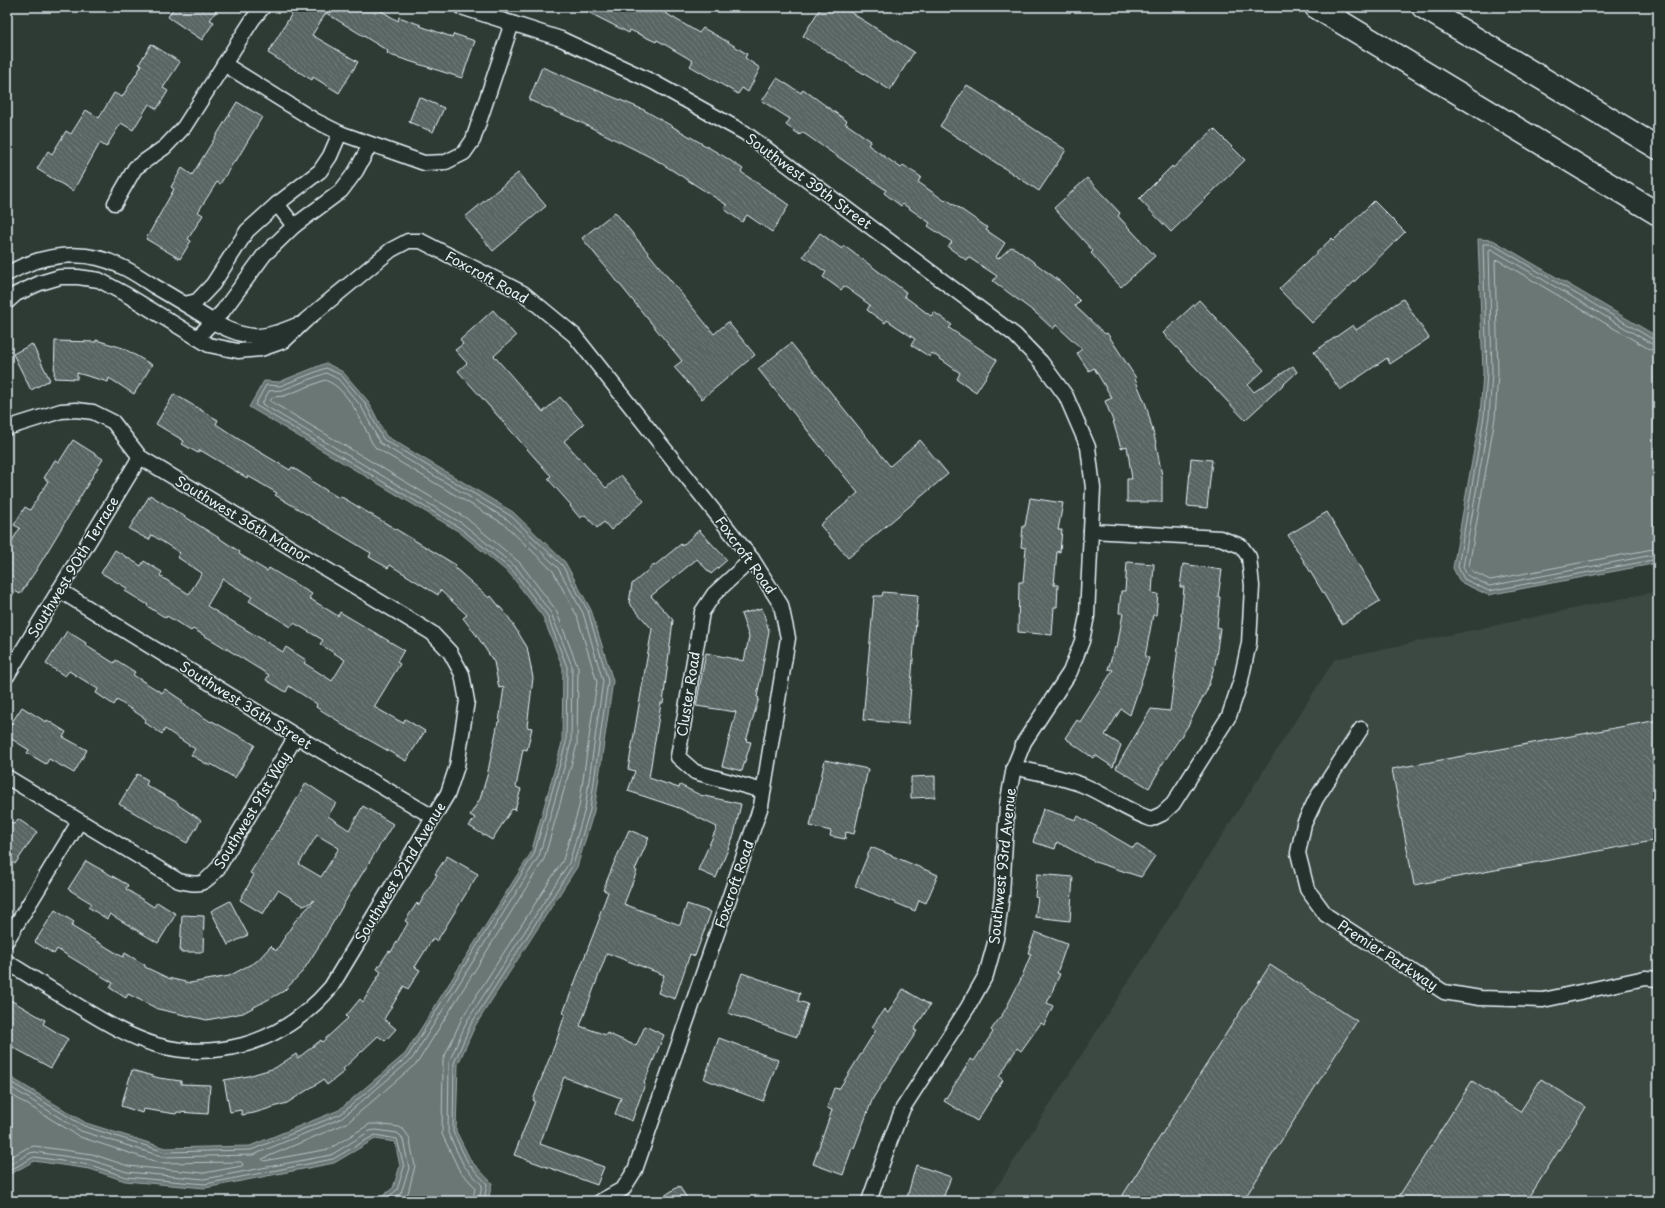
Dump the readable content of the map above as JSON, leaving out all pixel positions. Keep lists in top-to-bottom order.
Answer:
{
  "streets": {
    "street": [
      "Southwest 39th Street",
      "Foxcroft Road",
      "Southwest 36th Manor",
      "Southwest 90th Terrace",
      "Cluster Road",
      "Southwest 36th Street",
      "Southwest 91st Way",
      "Southwest 93rd Avenue",
      "Southwest 92nd Avenue",
      "Premier Parkway"
    ]
  },
  "crossings": [
    ["Southwest 39th Street", "Southwest 93rd Avenue"],
    ["Foxcroft Road", "Cluster Road"],
    ["Southwest 36th Manor", "Southwest 90th Terrace"],
    ["Southwest 36th Manor", "Southwest 92nd Avenue"],
    ["Southwest 90th Terrace", "Southwest 36th Street"],
    ["Southwest 36th Street", "Southwest 91st Way"],
    ["Southwest 36th Street", "Southwest 92nd Avenue"]
  ]
}
